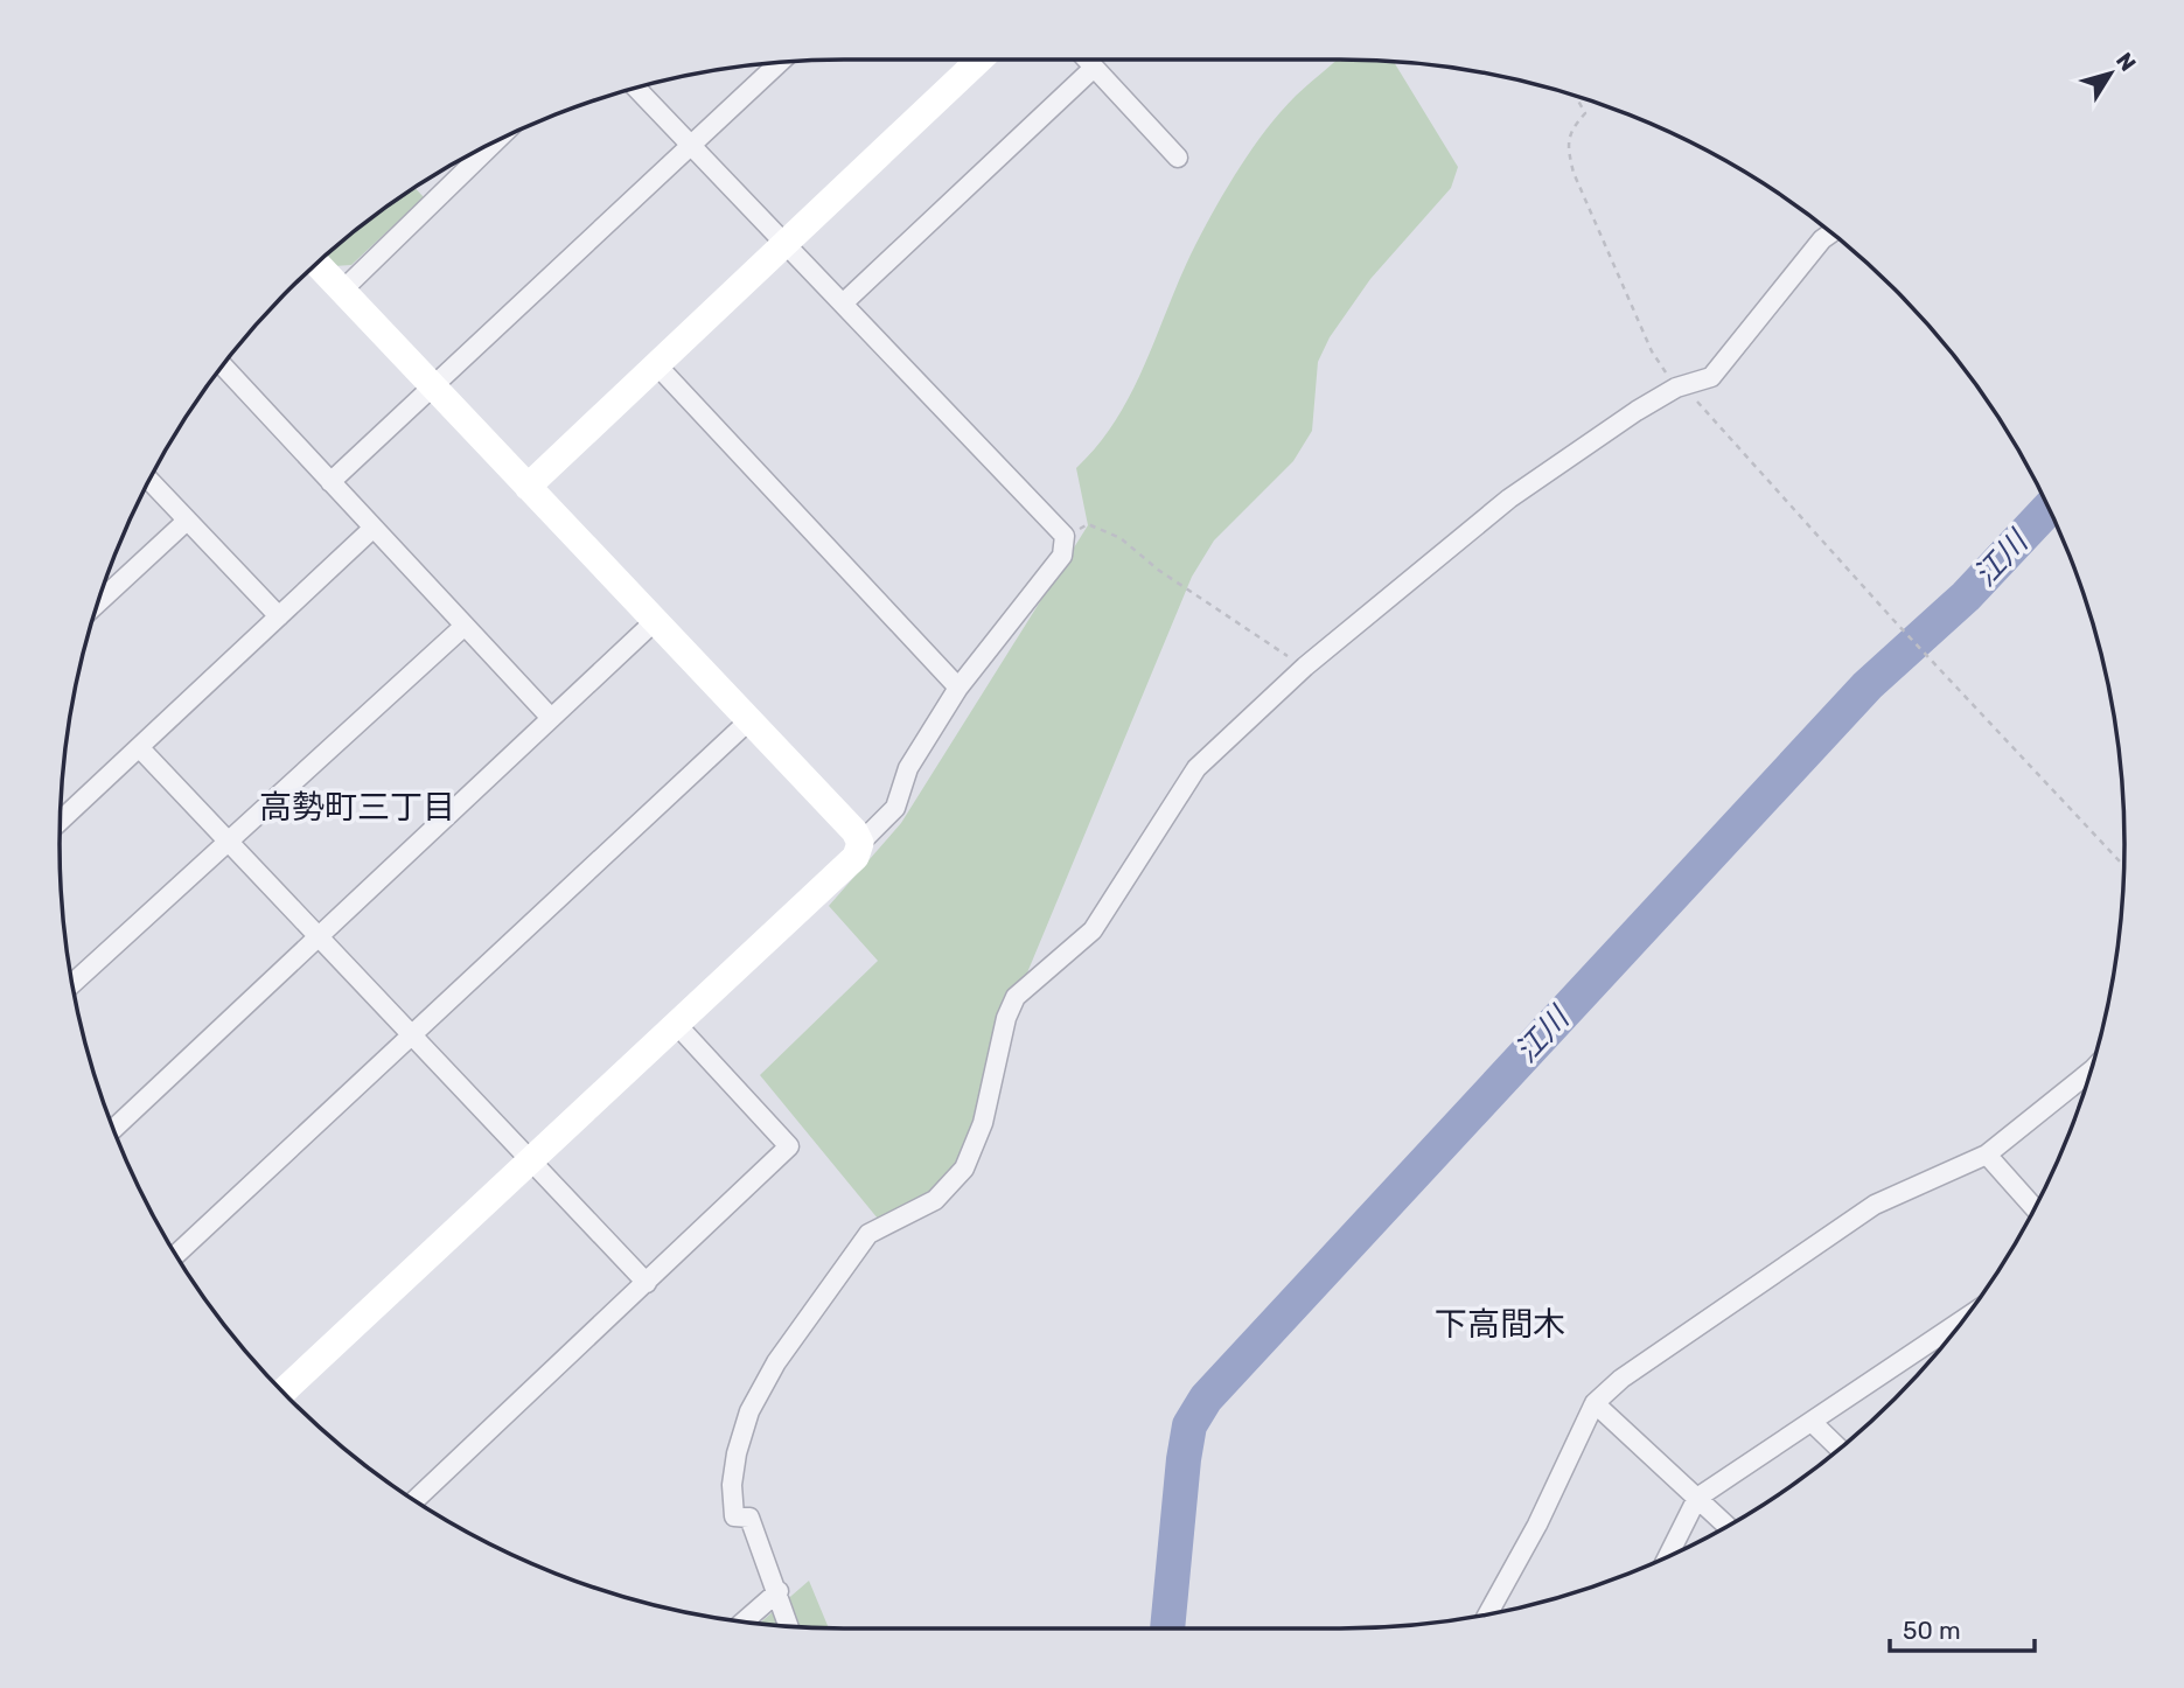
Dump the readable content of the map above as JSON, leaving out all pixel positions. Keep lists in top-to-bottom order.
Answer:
{
  "districts": ["高勢町三丁目", "下高間木"],
  "water": ["江川"],
  "scale_bar": "50 m",
  "north": "top right"
}
